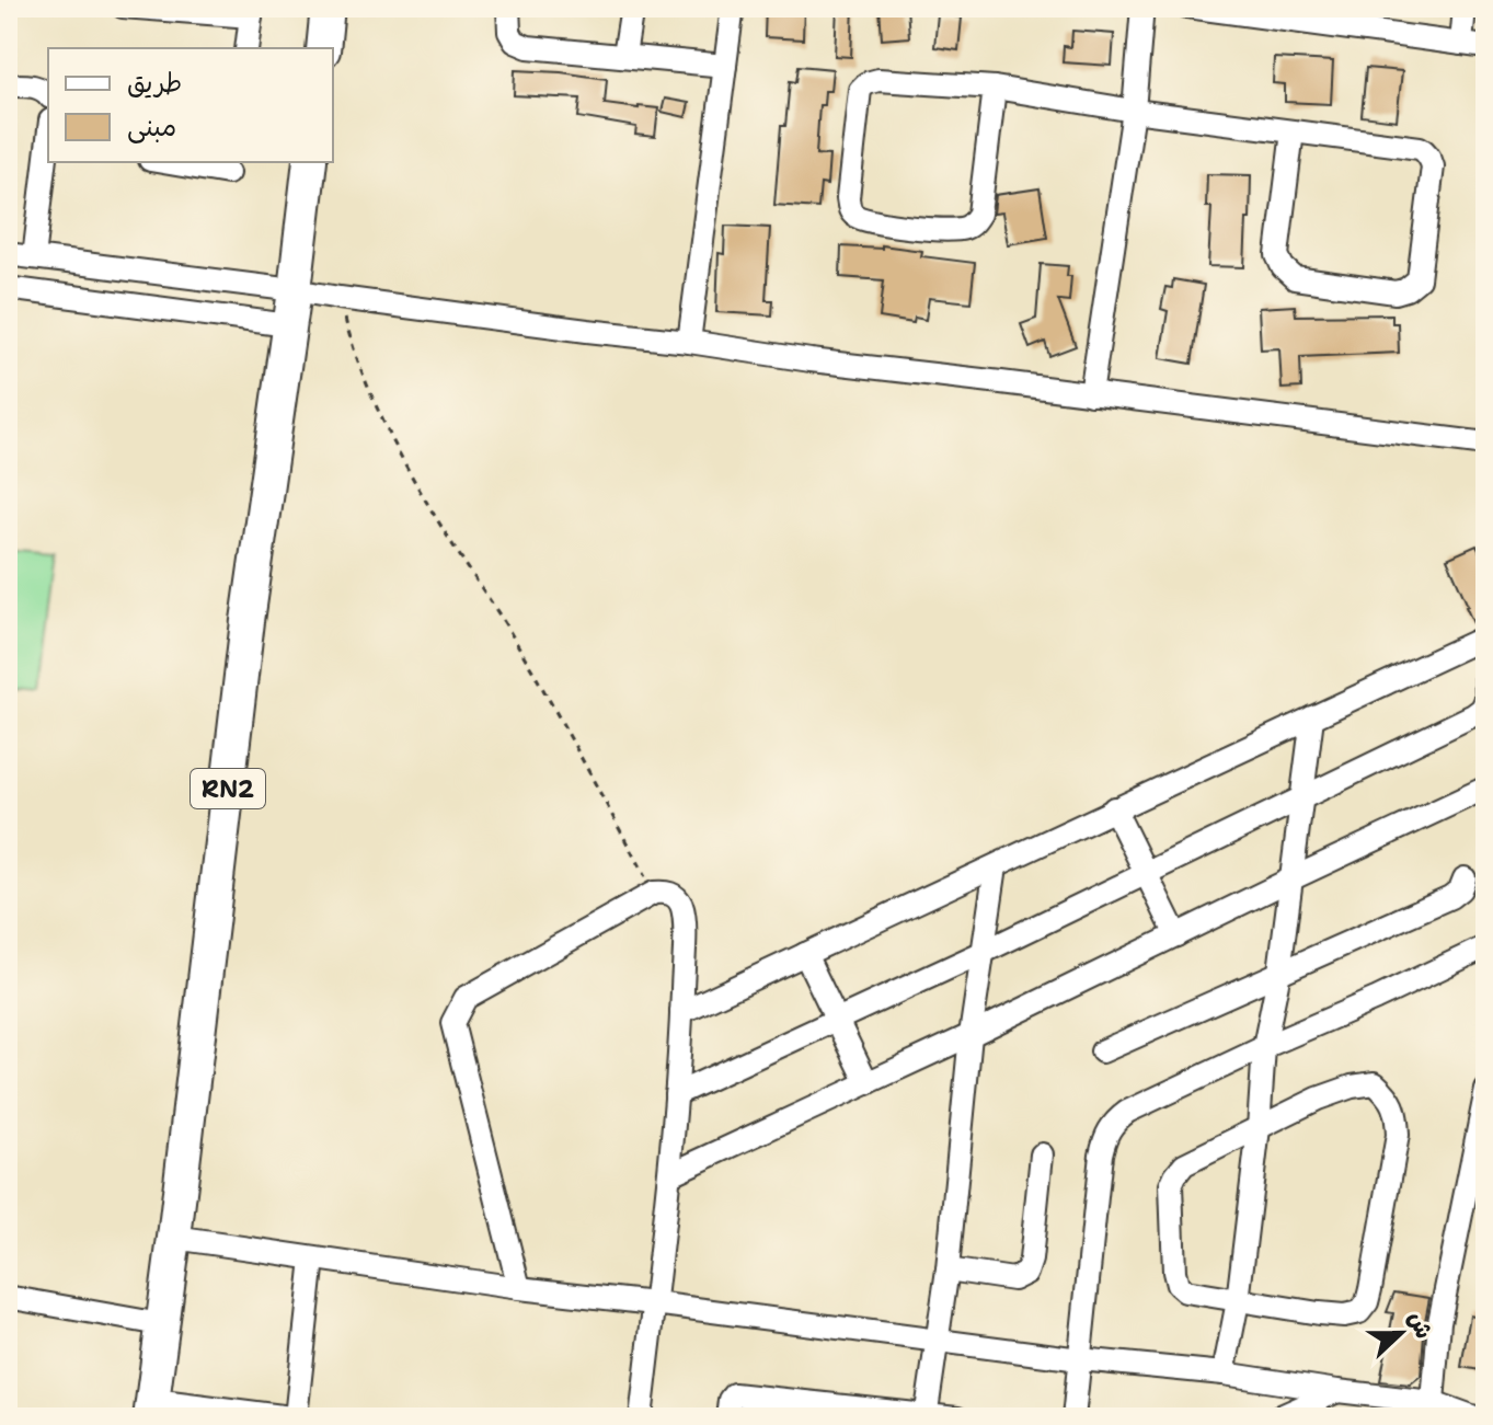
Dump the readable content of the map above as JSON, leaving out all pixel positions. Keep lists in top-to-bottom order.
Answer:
{
  "streets": {
    "highway": ["RN2"]
  },
  "legend": ["طريق", "مبنى"],
  "north": "right"
}
